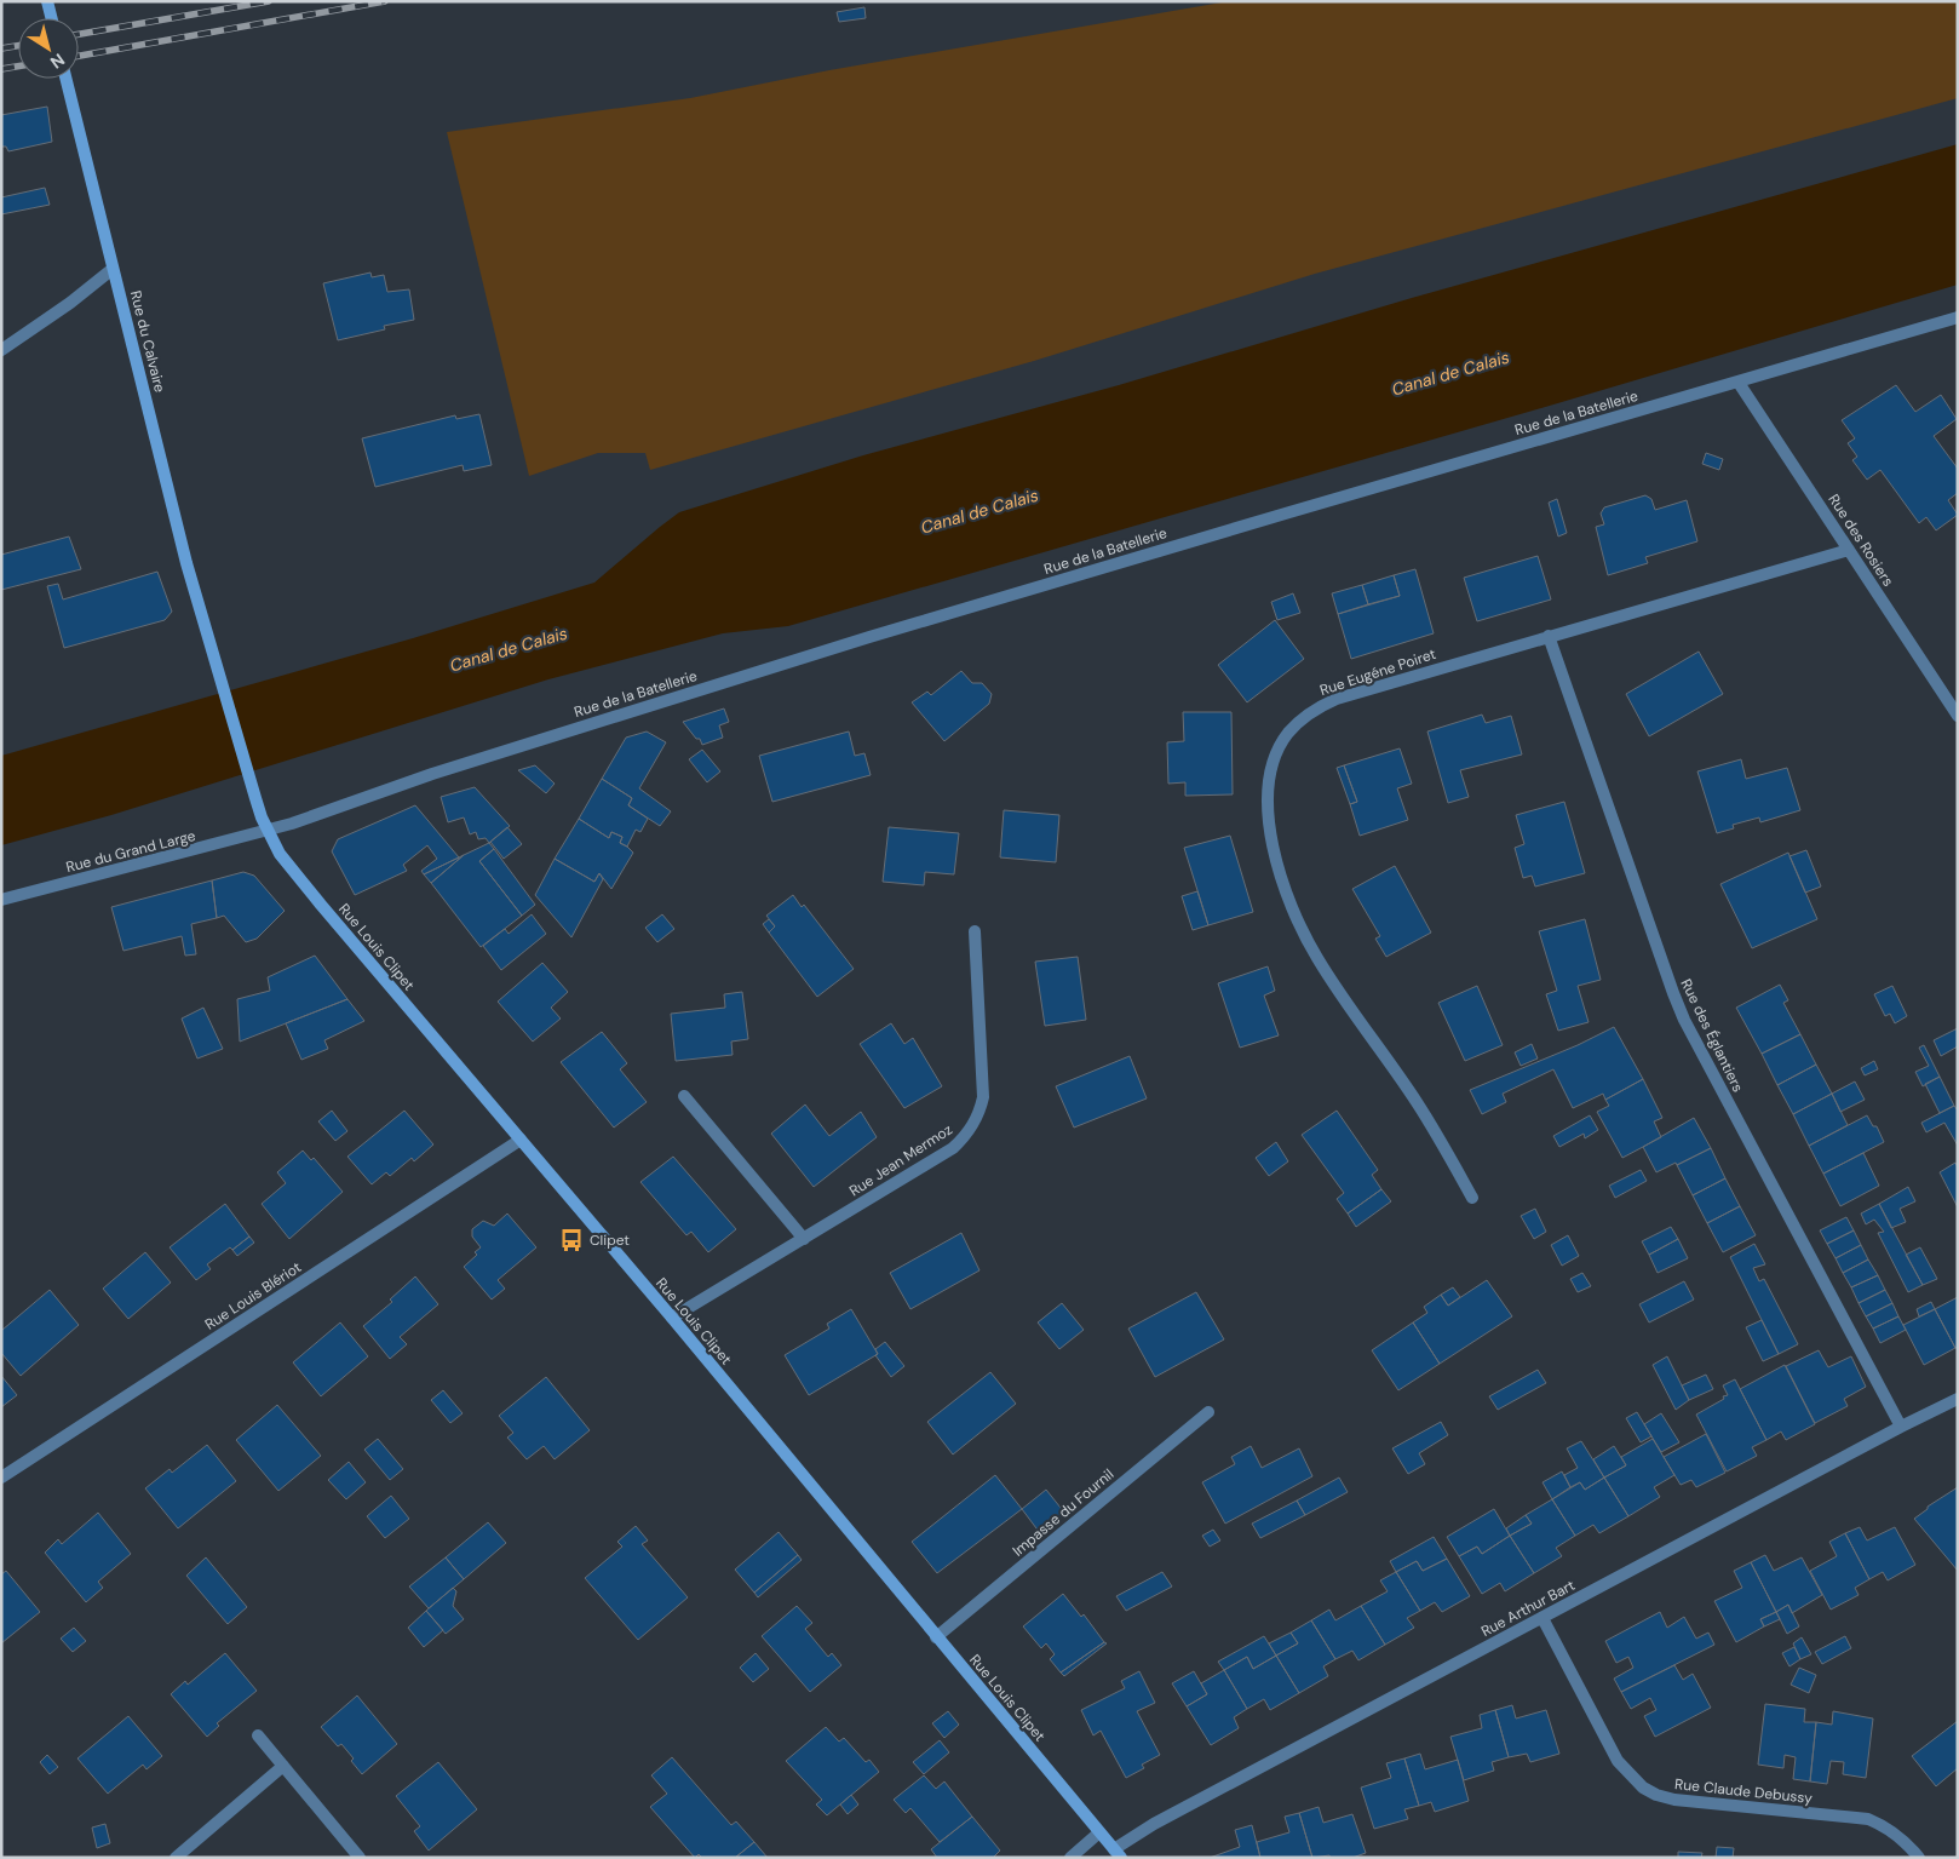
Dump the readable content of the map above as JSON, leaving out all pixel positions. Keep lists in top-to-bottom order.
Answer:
{
  "streets": {
    "street": [
      "Rue du Calvaire",
      "Rue de la Batellerie",
      "Rue des Rosiers",
      "Rue Eugéne Poiret",
      "Rue du Grand Large",
      "Rue Louis Clipet",
      "Rue des Églantiers",
      "Rue Jean Mermoz",
      "Rue Louis Blériot",
      "Impasse du Fournil",
      "Rue Arthur Bart",
      "Rue Claude Debussy"
    ]
  },
  "crossings": [
    ["Rue du Calvaire", "Rue Louis Clipet"],
    ["Rue de la Batellerie", "Rue des Rosiers"],
    ["Rue de la Batellerie", "Rue du Grand Large"],
    ["Rue de la Batellerie", "Rue Louis Clipet"],
    ["Rue des Rosiers", "Rue Eugéne Poiret"],
    ["Rue Eugéne Poiret", "Rue des Églantiers"],
    ["Rue du Grand Large", "Rue Louis Clipet"],
    ["Rue Louis Clipet", "Rue Jean Mermoz"],
    ["Rue Louis Clipet", "Rue Louis Blériot"],
    ["Rue Louis Clipet", "Impasse du Fournil"],
    ["Rue Louis Clipet", "Rue Arthur Bart"],
    ["Rue des Églantiers", "Rue Arthur Bart"],
    ["Rue Arthur Bart", "Rue Claude Debussy"]
  ],
  "water": ["Canal de Calais"],
  "places": {
    "bus stop": ["Clipet"]
  },
  "north": "bottom right"
}
